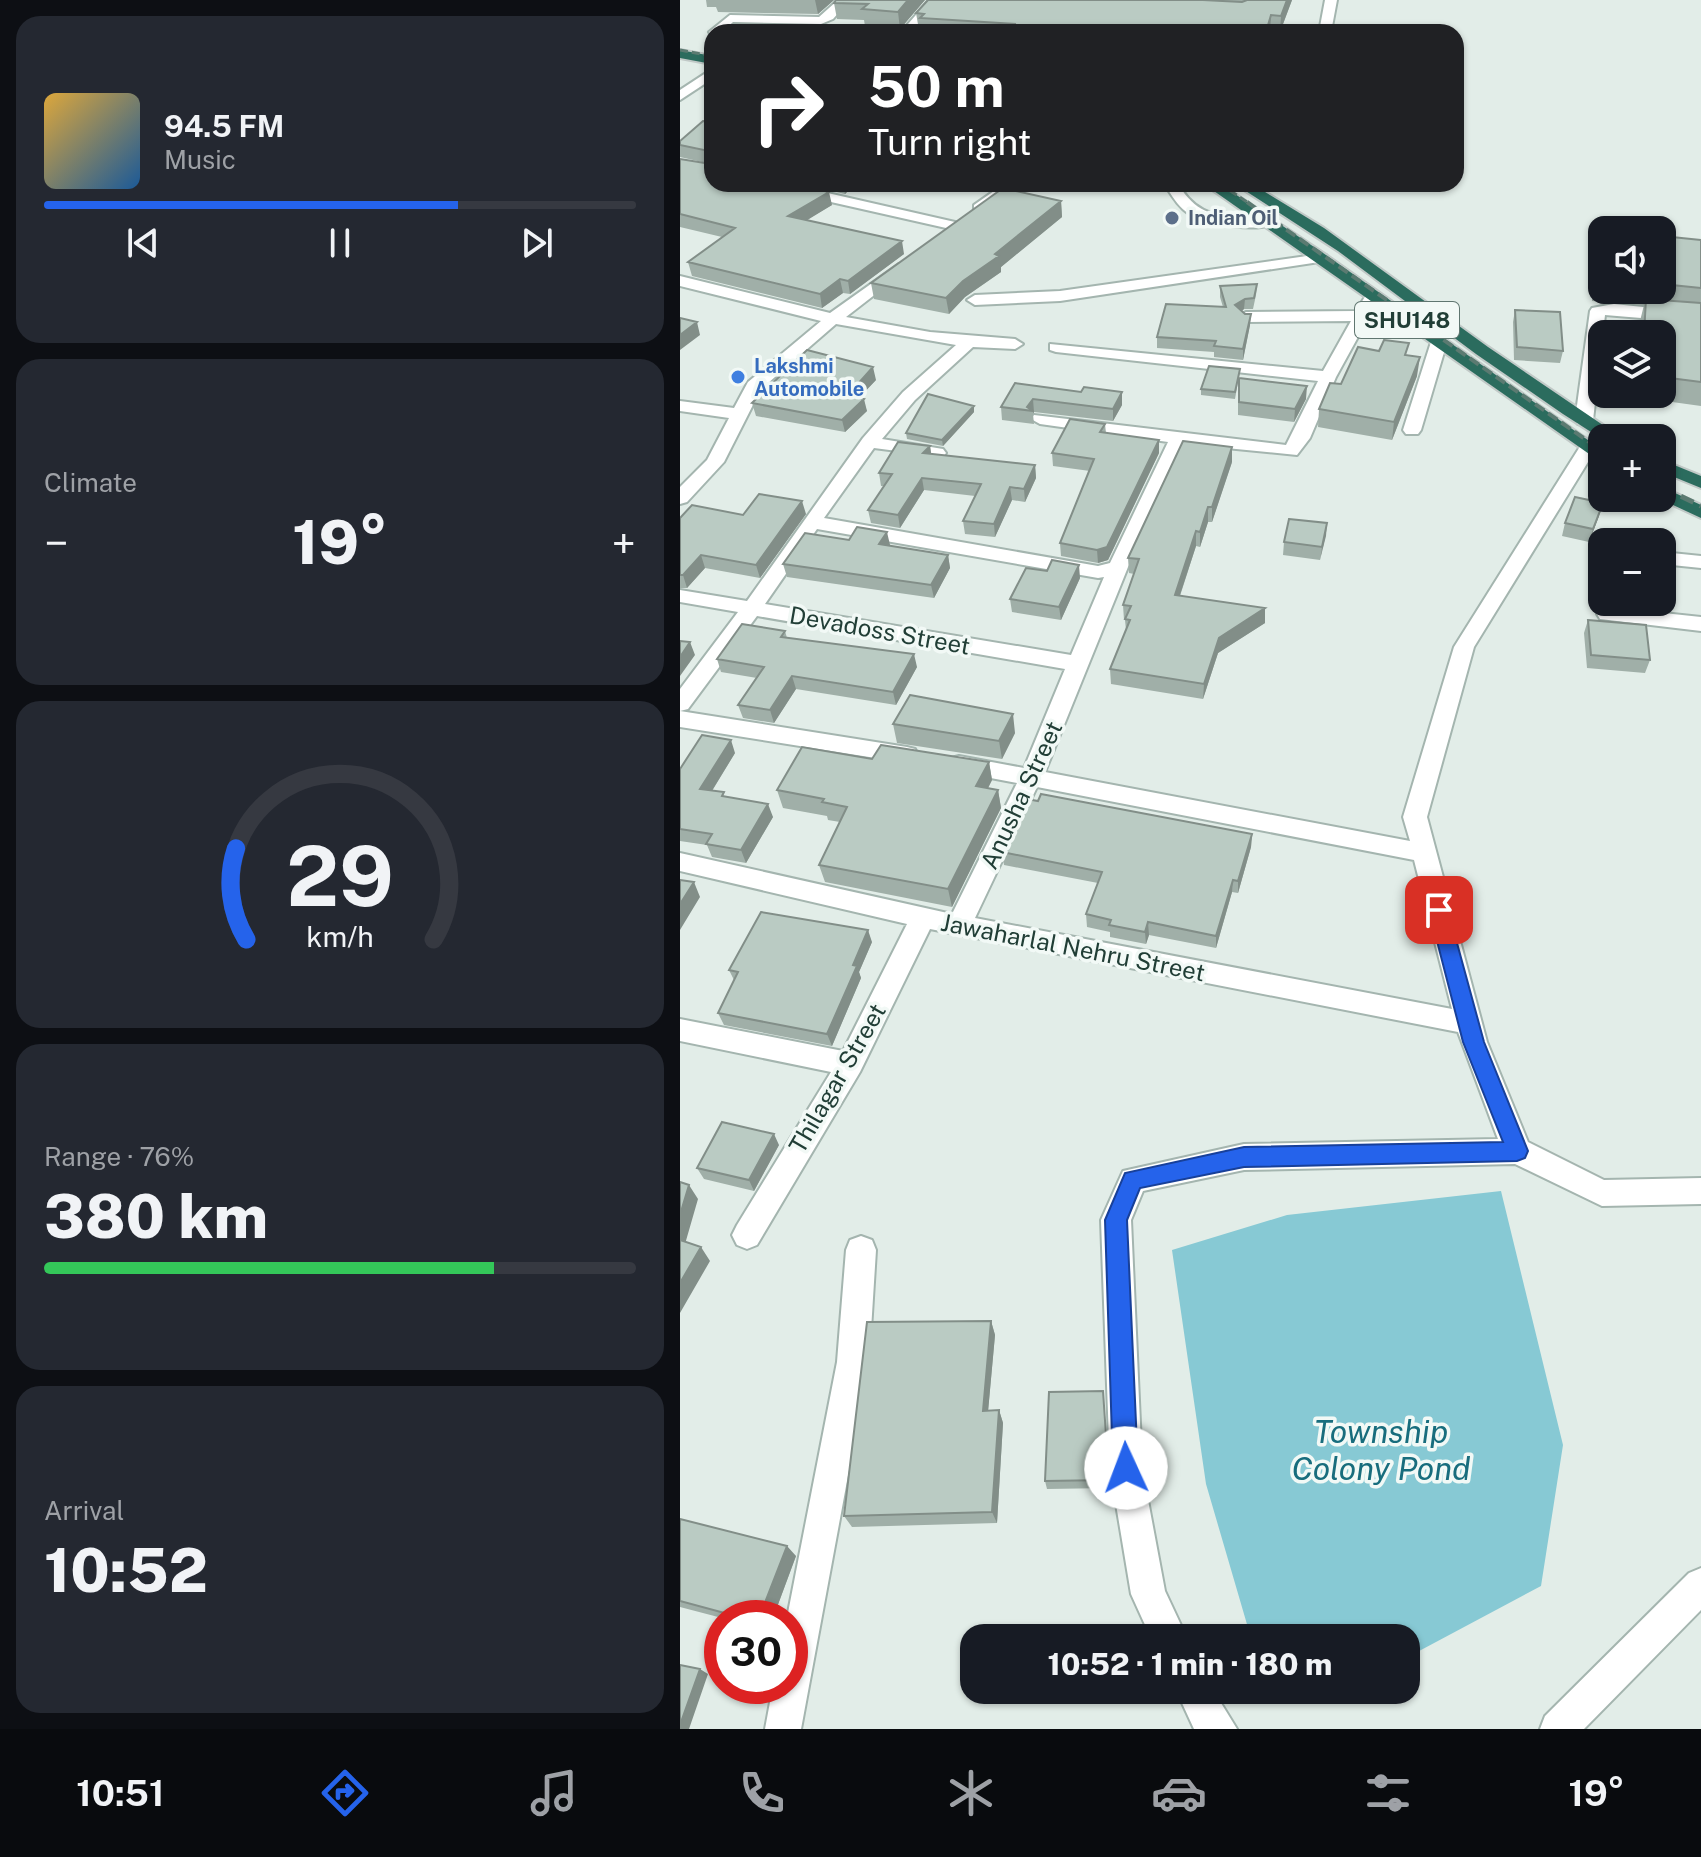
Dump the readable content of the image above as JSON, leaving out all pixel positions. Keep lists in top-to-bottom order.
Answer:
{
  "streets": {
    "highway": ["SHU148"],
    "street": [
      "Devadoss Street",
      "Anusha Street",
      "Jawaharlal Nehru Street",
      "Thilagar Street"
    ]
  },
  "crossings": [
    ["Devadoss Street", "Anusha Street"],
    ["Anusha Street", "Jawaharlal Nehru Street"],
    ["Jawaharlal Nehru Street", "Thilagar Street"]
  ],
  "water": ["Township Colony Pond"],
  "places": ["Indian Oil", "Lakshmi Automobile"],
  "page": {
    "turn": ["50 m", "Turn right"],
    "song": ["94.5 FM", "Music"],
    "map_buttons": ["+", "−"],
    "tile": [
      "Climate",
      ["Range · 76%", "380 km"],
      ["Arrival", "10:52"]
    ],
    "heat": ["−", "19°", "+"],
    "limit": "30",
    "trip": "10:52 · 1 min · 180 m",
    "tabs": ["10:51", "19°"],
    "gauge": ["29", "km/h"]
  }
}
